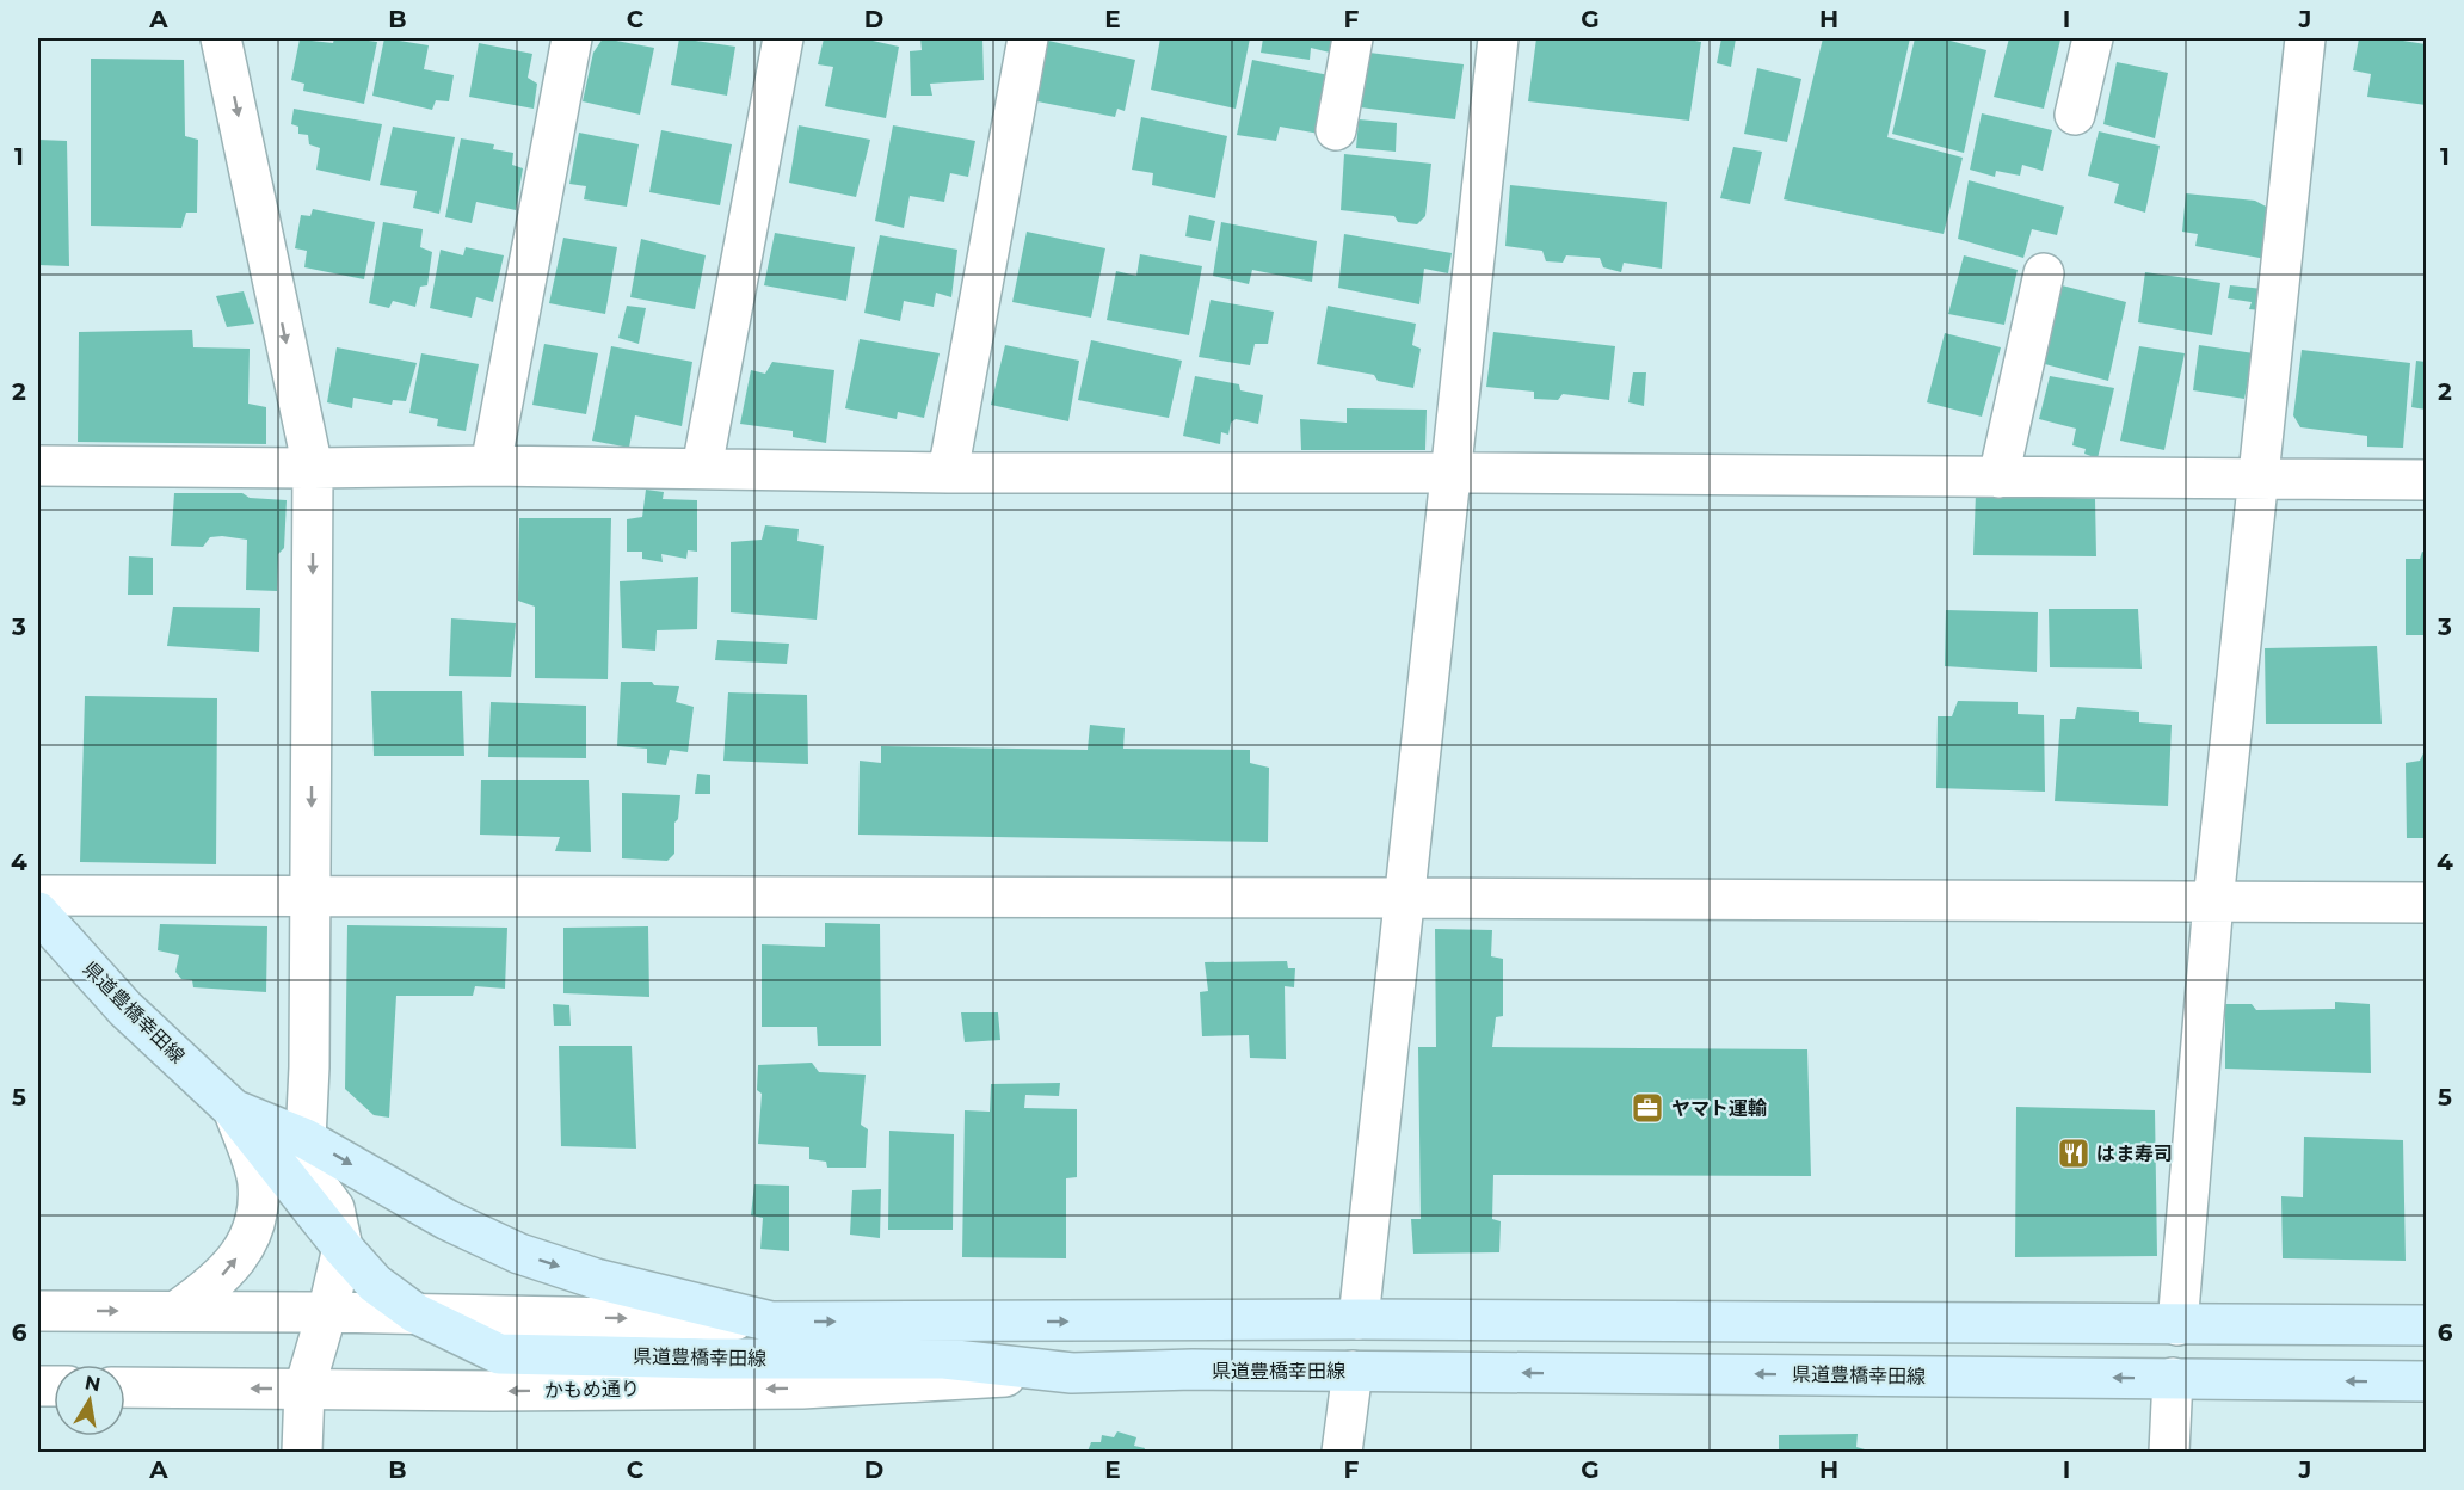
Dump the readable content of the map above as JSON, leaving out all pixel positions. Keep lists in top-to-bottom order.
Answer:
{
  "streets": {
    "main road": ["県道豊橋幸田線"],
    "street": ["かもめ通り"]
  },
  "crossings": [
    ["県道豊橋幸田線", "かもめ通り"]
  ],
  "places": {
    "office": ["ヤマト運輸"],
    "restaurant": ["はま寿司"]
  },
  "north": "top",
  "grid": {
    "columns": [
      "A",
      "B",
      "C",
      "D",
      "E",
      "F",
      "G",
      "H",
      "I",
      "J"
    ],
    "rows": [
      "1",
      "2",
      "3",
      "4",
      "5",
      "6"
    ]
  }
}
